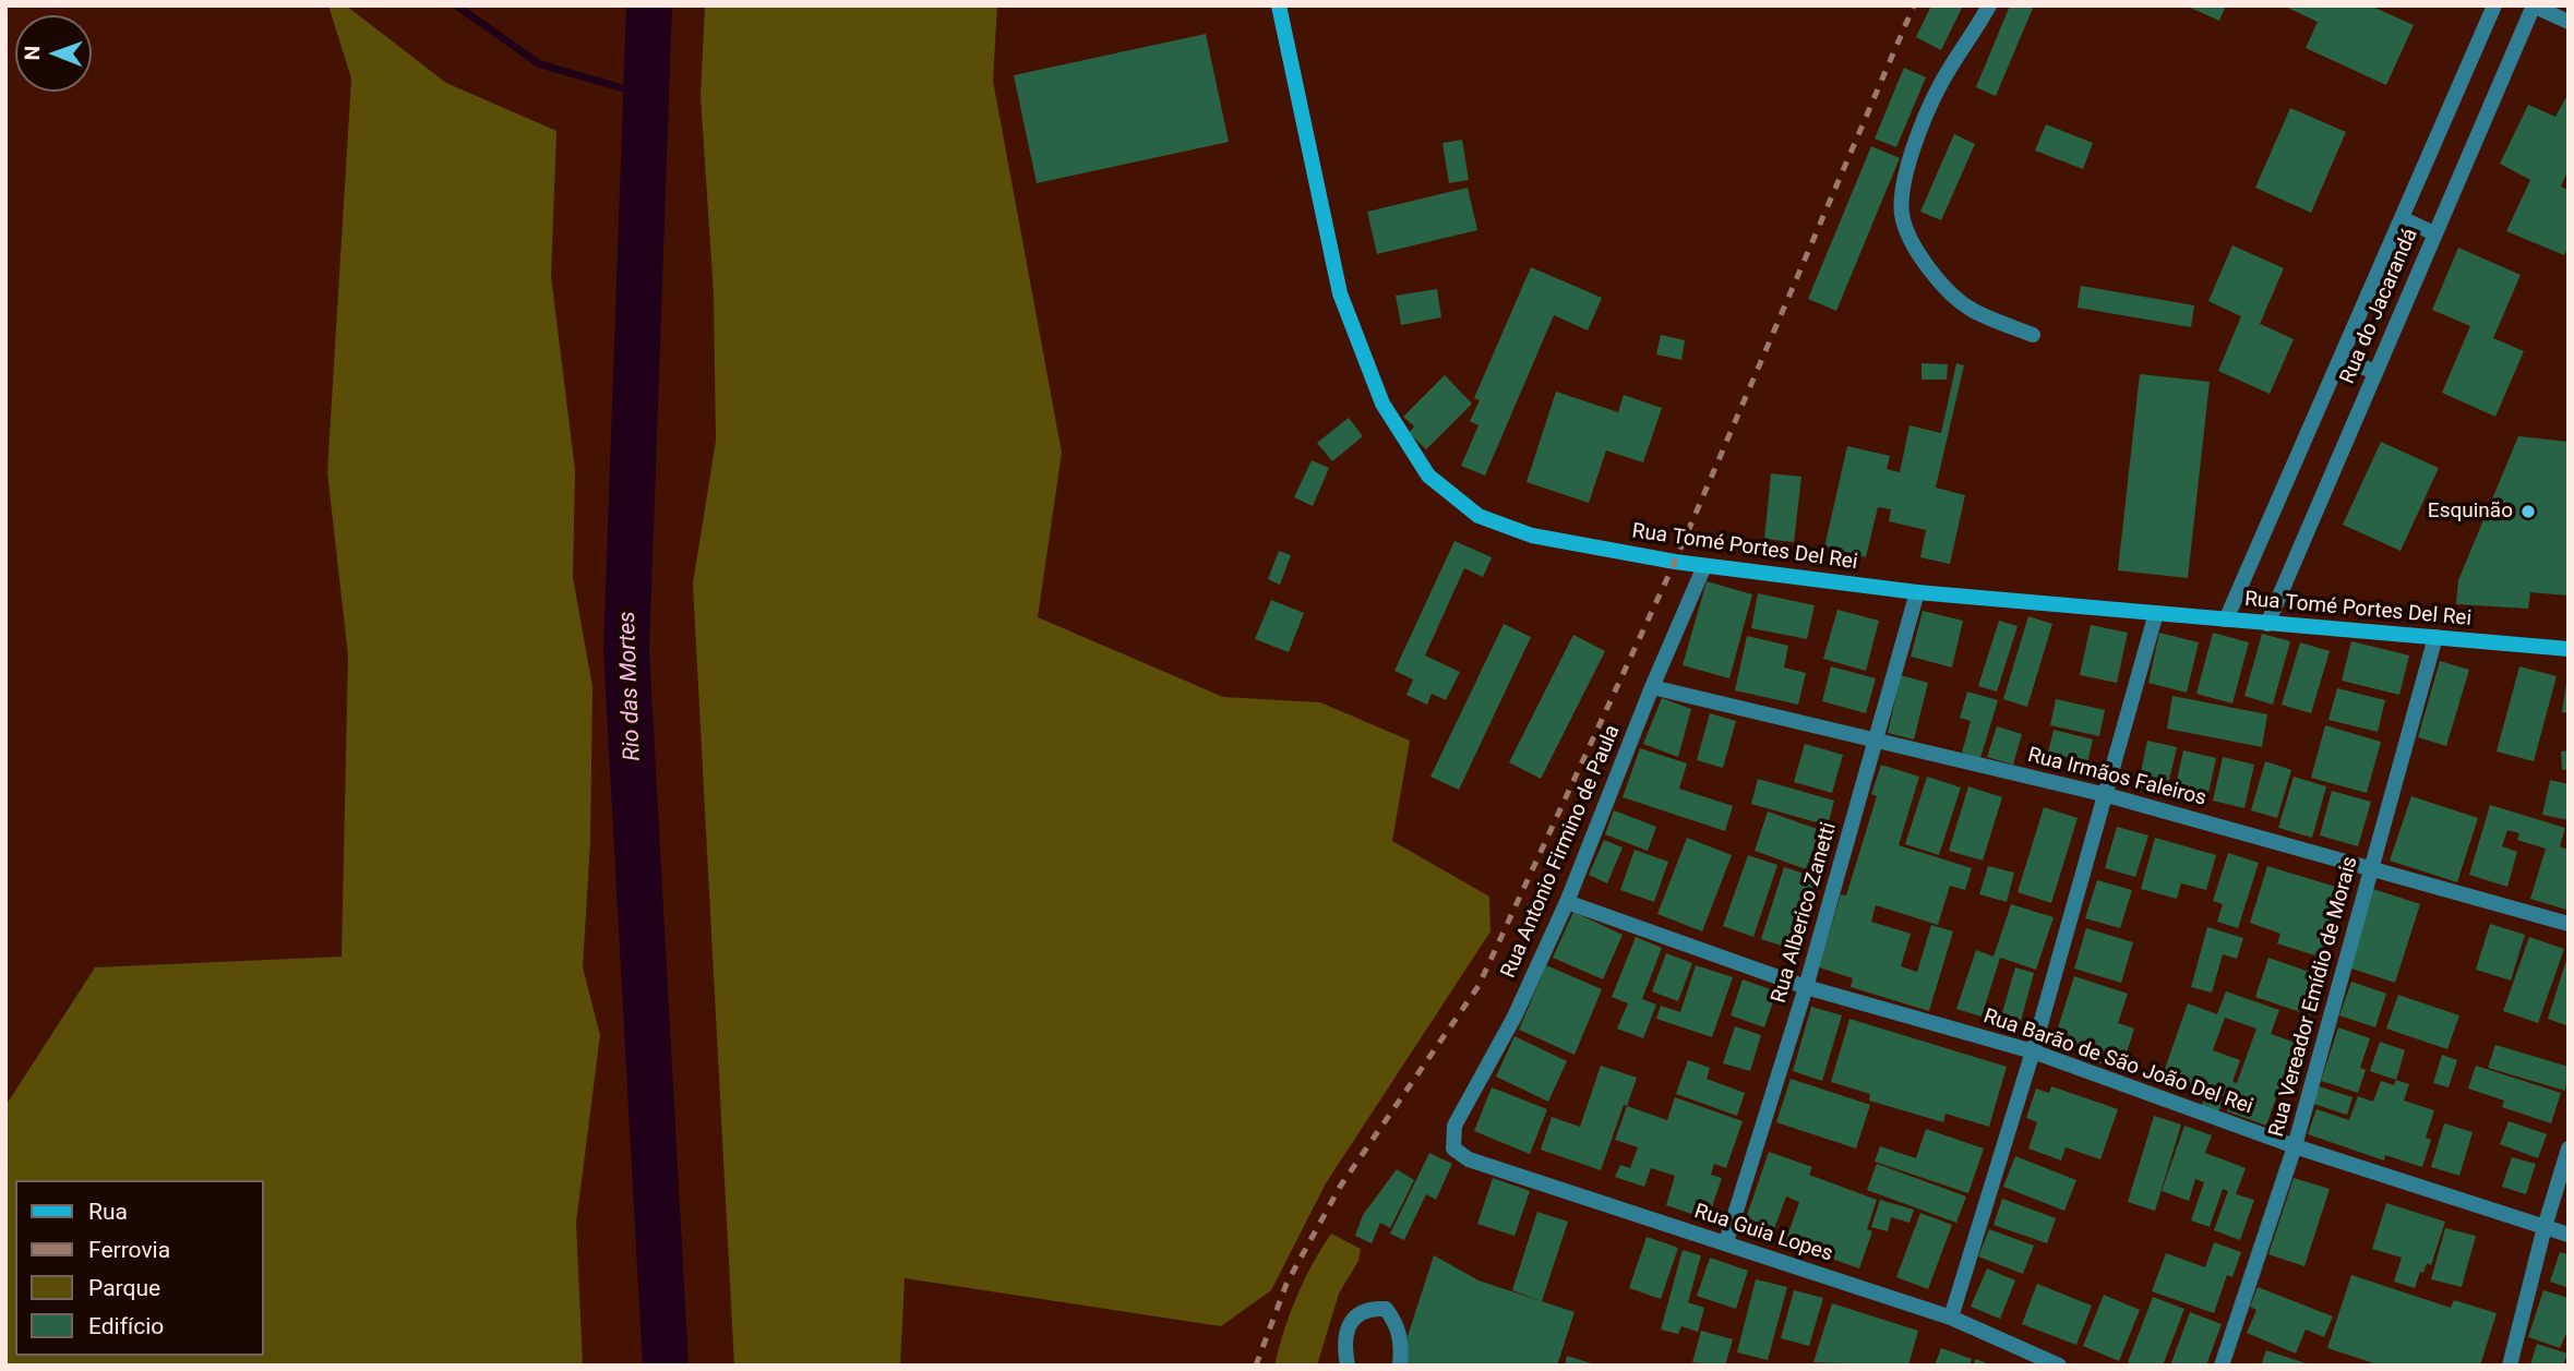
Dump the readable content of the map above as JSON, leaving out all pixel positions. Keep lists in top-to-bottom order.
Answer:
{
  "streets": {
    "main road": ["Rua Tomé Portes Del Rei"],
    "street": [
      "Rua do Jacarandá",
      "Rua Irmãos Faleiros",
      "Rua Antonio Firmino de Paula",
      "Rua Alberico Zanetti",
      "Rua Vereador Emídio de Morais",
      "Rua Barão de São João Del Rei",
      "Rua Guia Lopes"
    ]
  },
  "crossings": [
    ["Rua do Jacarandá", "Rua Tomé Portes Del Rei"],
    ["Rua Tomé Portes Del Rei", "Rua Antonio Firmino de Paula"],
    ["Rua Tomé Portes Del Rei", "Rua Alberico Zanetti"],
    ["Rua Tomé Portes Del Rei", "Rua Vereador Emídio de Morais"],
    ["Rua Irmãos Faleiros", "Rua Antonio Firmino de Paula"],
    ["Rua Irmãos Faleiros", "Rua Alberico Zanetti"],
    ["Rua Irmãos Faleiros", "Rua Vereador Emídio de Morais"],
    ["Rua Antonio Firmino de Paula", "Rua Barão de São João Del Rei"],
    ["Rua Antonio Firmino de Paula", "Rua Guia Lopes"],
    ["Rua Alberico Zanetti", "Rua Barão de São João Del Rei"],
    ["Rua Alberico Zanetti", "Rua Guia Lopes"],
    ["Rua Vereador Emídio de Morais", "Rua Barão de São João Del Rei"]
  ],
  "water": ["Rio das Mortes"],
  "places": ["Esquinão"],
  "legend": [
    "Rua",
    "Ferrovia",
    "Parque",
    "Edifício"
  ],
  "north": "left"
}
